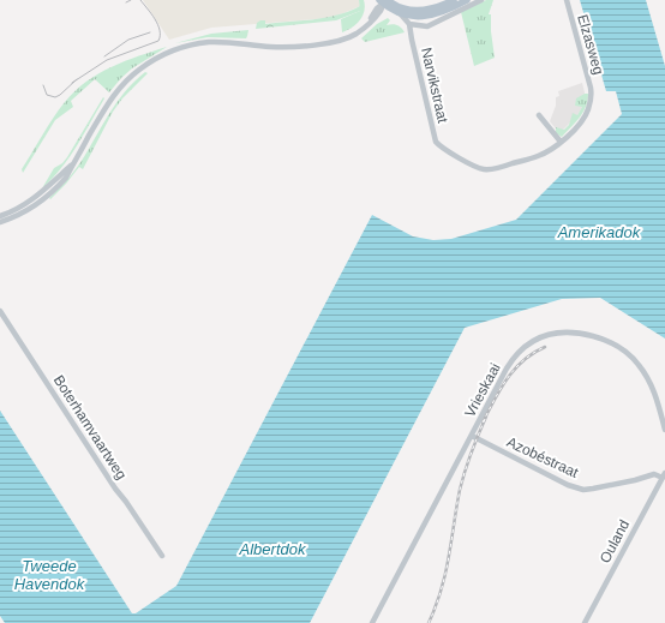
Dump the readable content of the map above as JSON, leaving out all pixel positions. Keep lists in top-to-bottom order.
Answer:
{
  "streets": {
    "street": [
      "Elzasweg",
      "Narvikstraat",
      "Vrieskaai",
      "Boterhamvaartweg",
      "Azobéstraat",
      "Ouland"
    ]
  },
  "crossings": [
    ["Elzasweg", "Narvikstraat"],
    ["Vrieskaai", "Azobéstraat"],
    ["Azobéstraat", "Ouland"]
  ],
  "water": ["Amerikadok", "Albertdok", "Tweede Havendok"]
}
